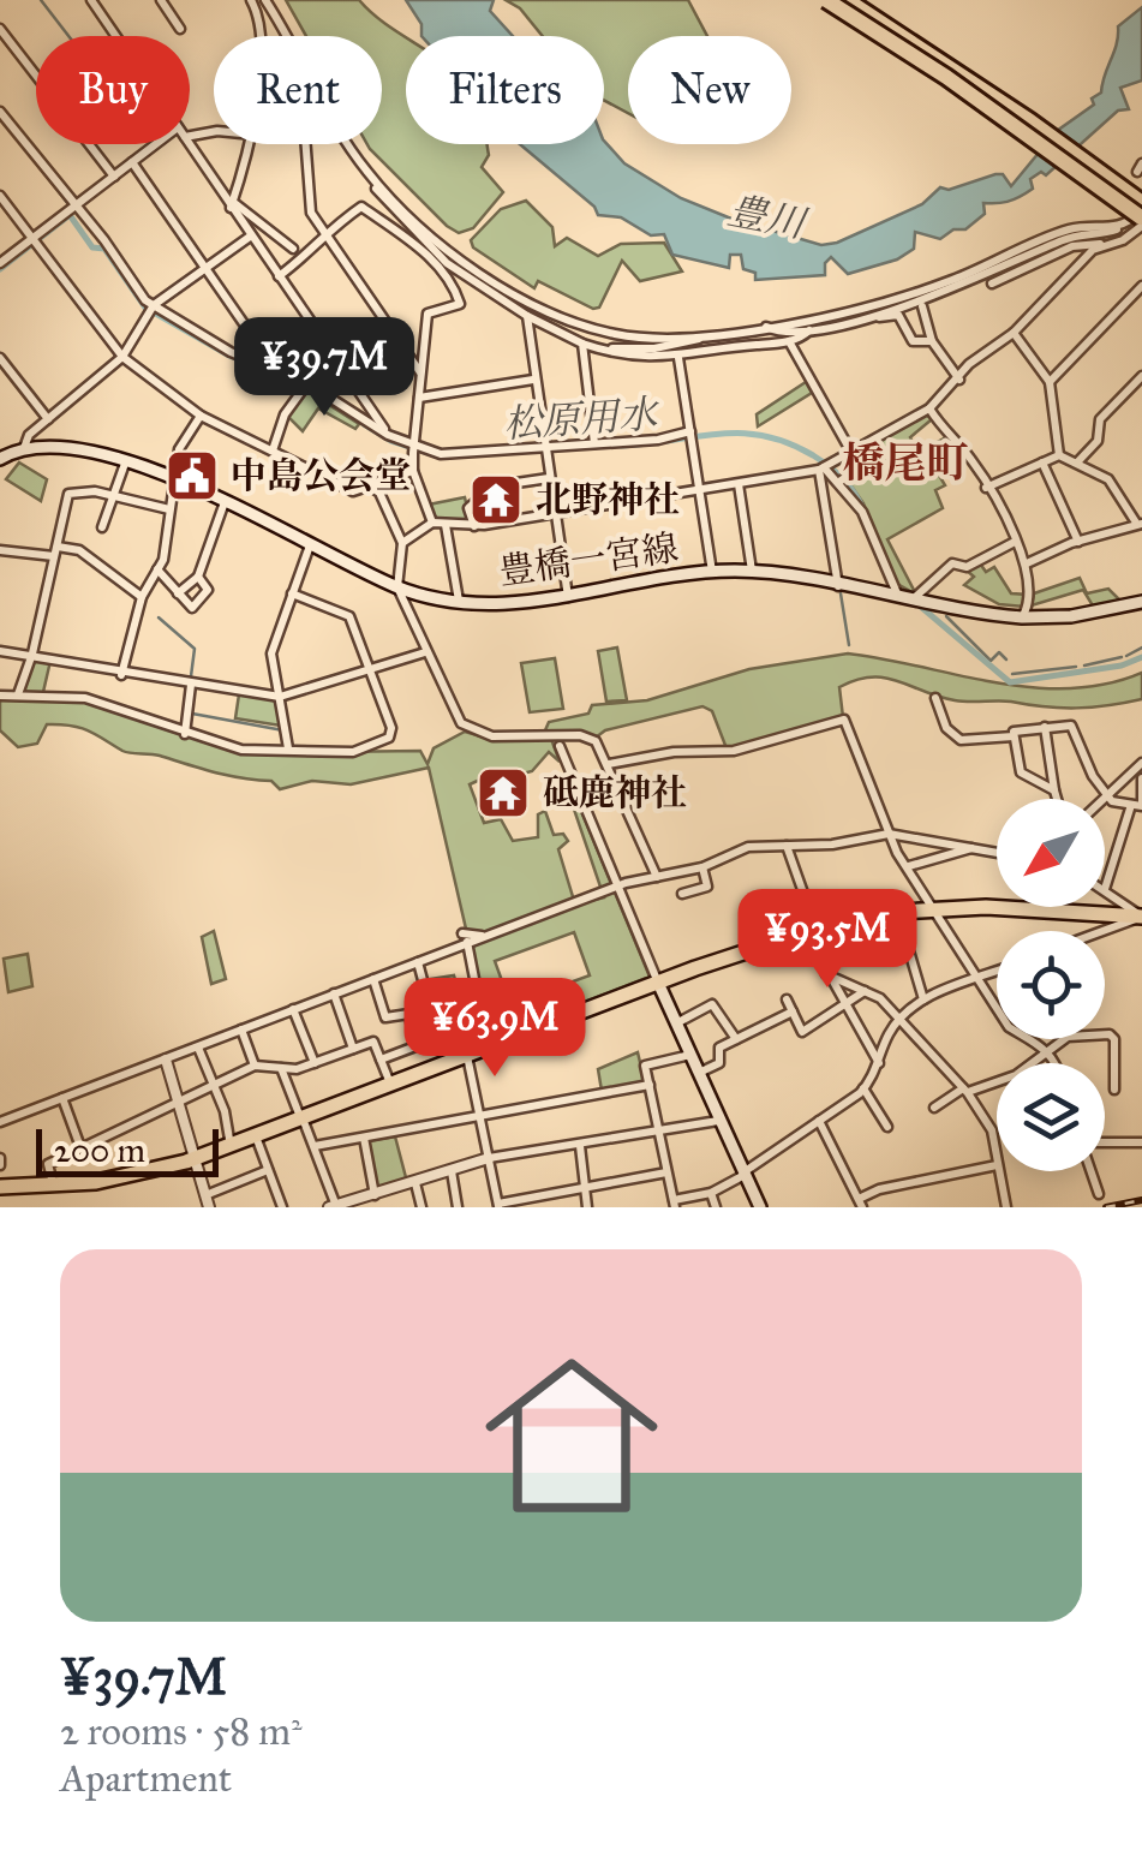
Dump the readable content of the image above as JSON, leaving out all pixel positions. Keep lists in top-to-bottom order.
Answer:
{
  "streets": {
    "main road": ["豊橋一宮線"]
  },
  "districts": ["橋尾町"],
  "water": ["豊川", "松原用水"],
  "places": {
    "public building": ["中島公会堂"],
    "temple": ["北野神社", "砥鹿神社"]
  },
  "scale_bar": "200 m",
  "north": "bottom left",
  "page": {
    "chip": [
      "Buy",
      "Rent",
      "Filters",
      "New"
    ],
    "price": ["¥39.7M", "¥93.5M", "¥63.9M"],
    "scale": "200 m",
    "list": [
      {
        "name": "¥39.7M",
        "note": "2 rooms · 58 m² · Apartment"
      }
    ]
  }
}
